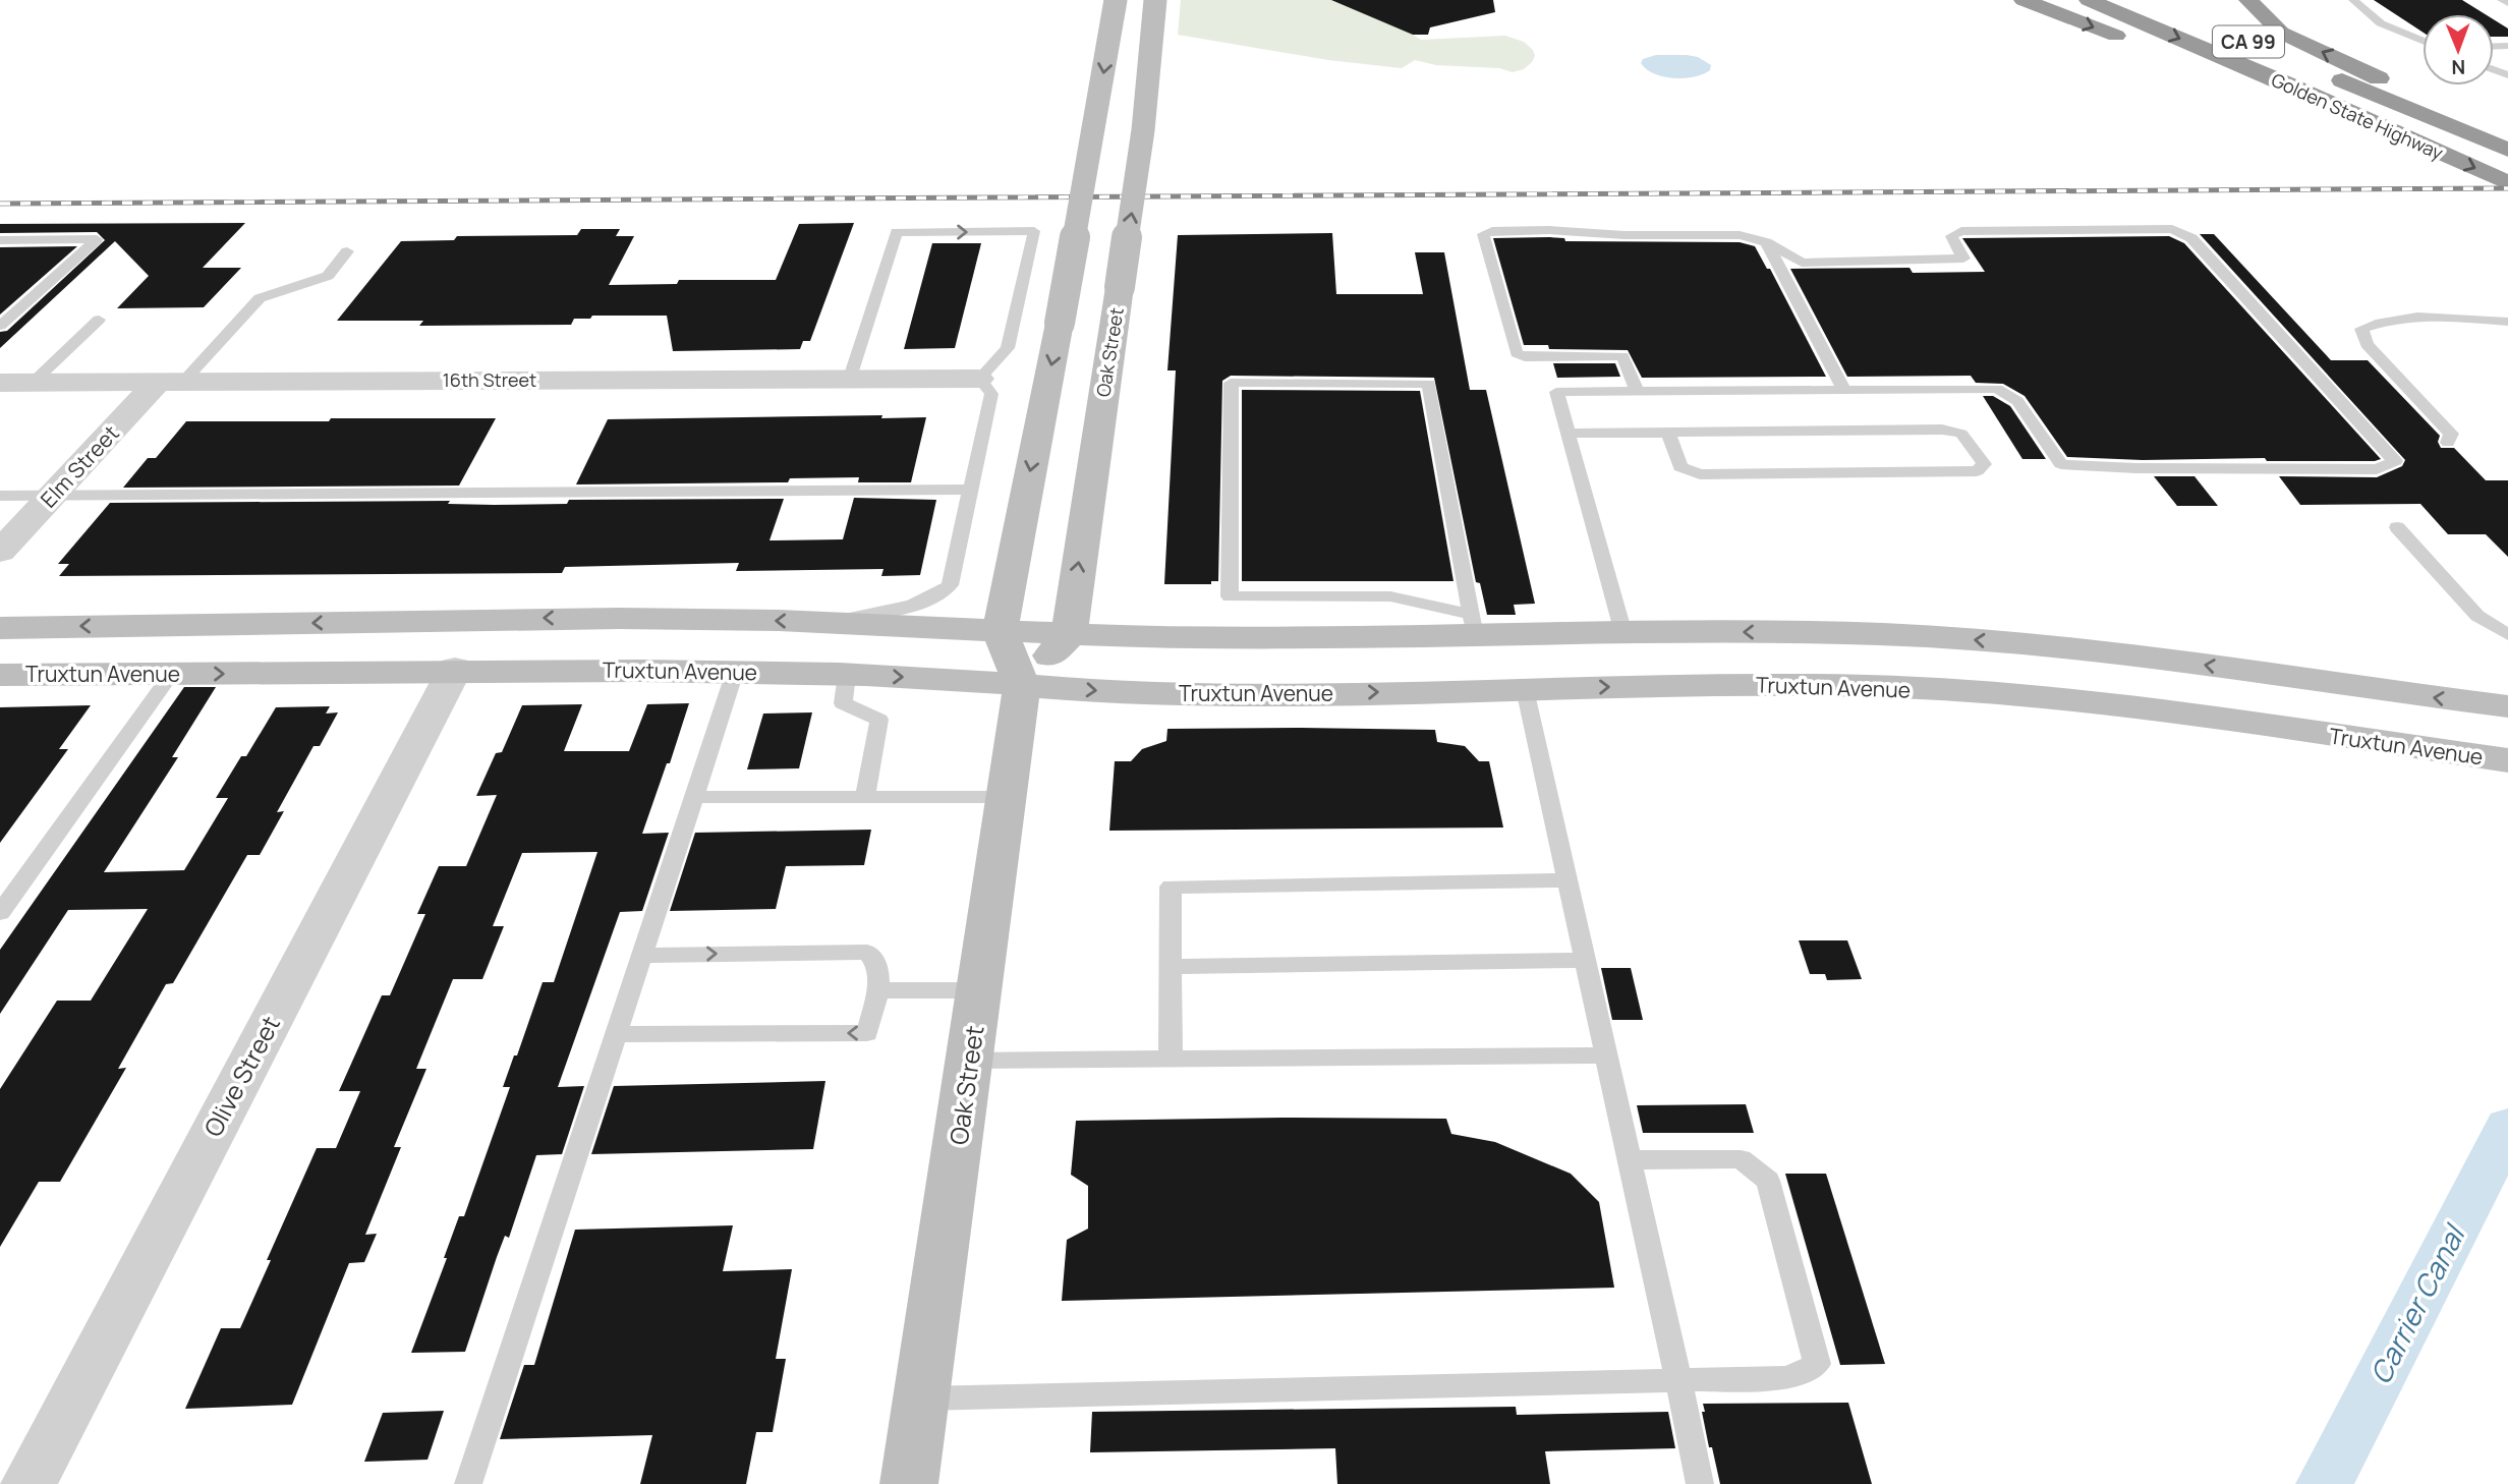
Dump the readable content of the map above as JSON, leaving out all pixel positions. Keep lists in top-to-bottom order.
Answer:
{
  "streets": {
    "highway": ["CA 99", "Golden State Highway"],
    "main road": ["Oak Street", "Truxtun Avenue"],
    "street": ["16th Street", "Elm Street", "Olive Street"]
  },
  "crossings": [
    ["Oak Street", "Truxtun Avenue"],
    ["16th Street", "Elm Street"],
    ["Truxtun Avenue", "Olive Street"]
  ],
  "water": ["Carrier Canal"],
  "north": "bottom"
}
